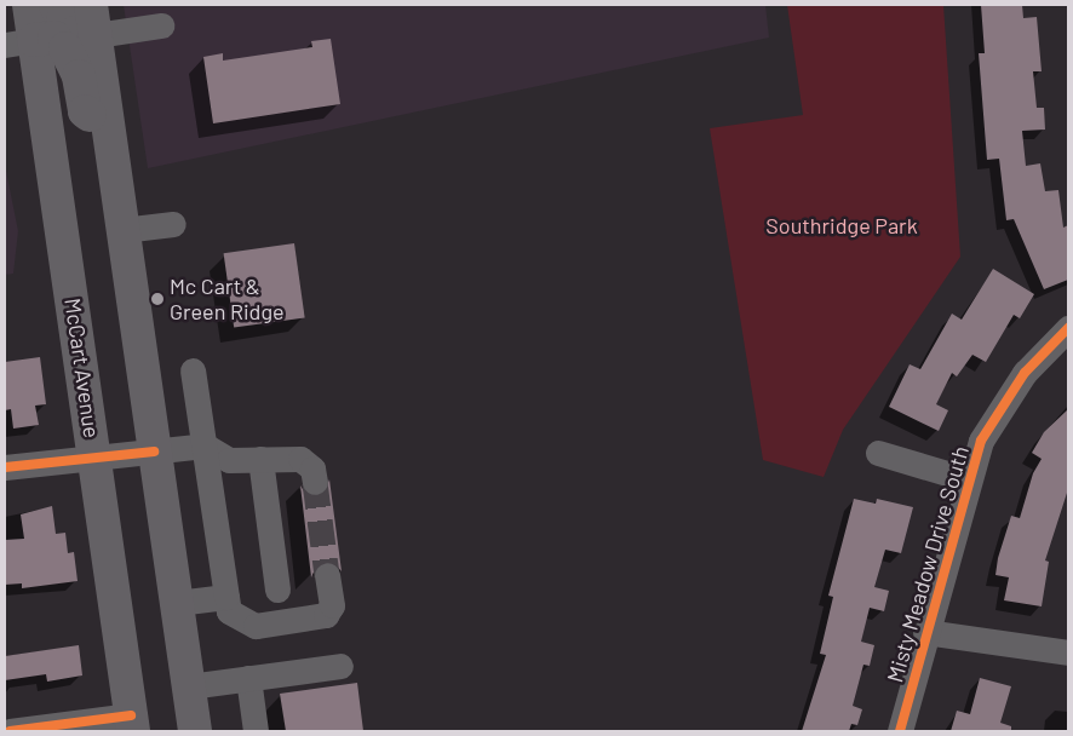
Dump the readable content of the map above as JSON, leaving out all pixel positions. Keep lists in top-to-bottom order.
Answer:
{
  "streets": {
    "main road": ["McCart Avenue"],
    "street": ["Misty Meadow Drive South"]
  },
  "parks": ["Southridge Park"],
  "places": ["Mc Cart & Green Ridge"]
}
